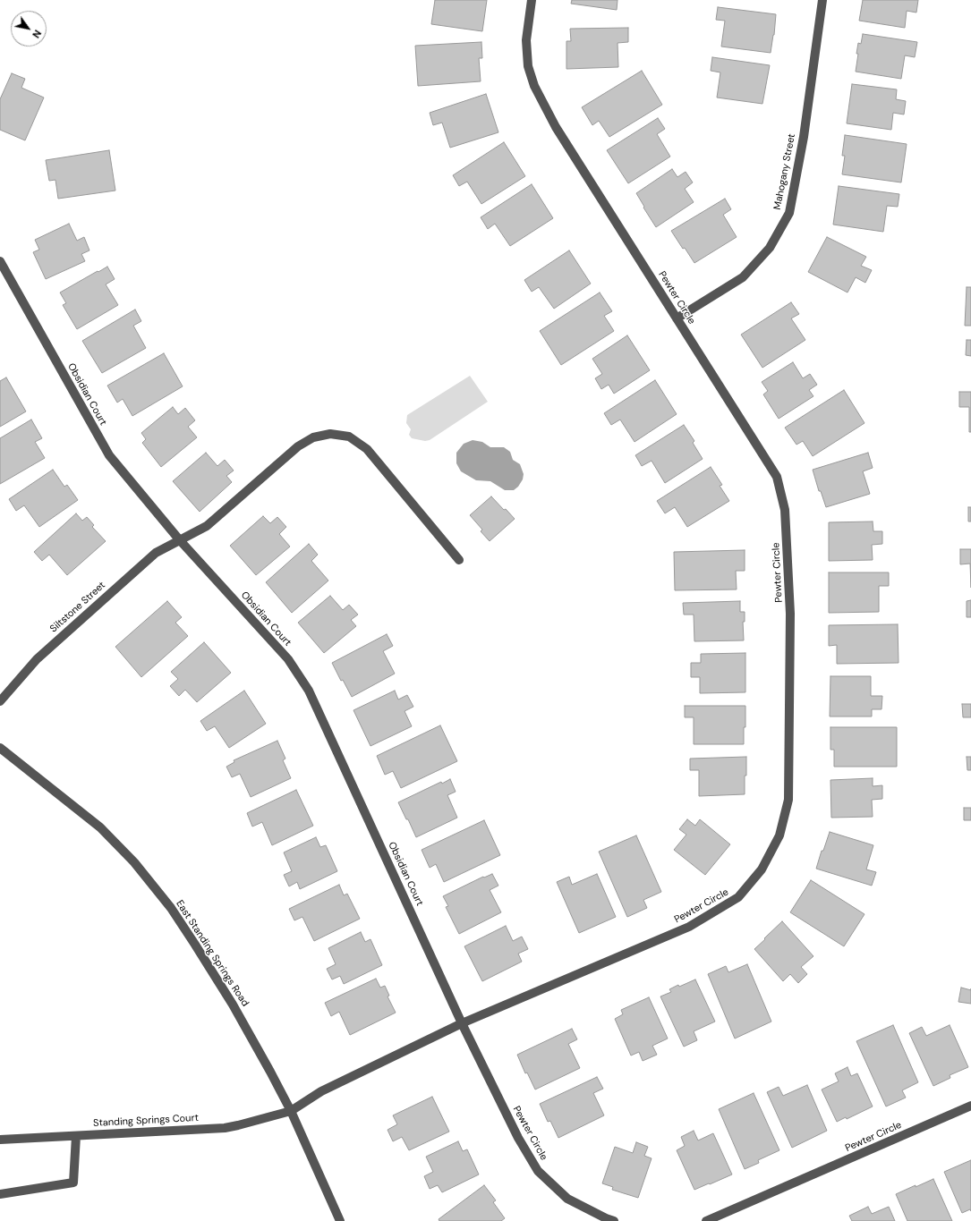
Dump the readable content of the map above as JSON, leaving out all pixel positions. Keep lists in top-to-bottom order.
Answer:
{
  "streets": {
    "street": [
      "Mahogany Street",
      "Pewter Circle",
      "Obsidian Court",
      "Siltstone Street",
      "East Standing Springs Road",
      "Standing Springs Court"
    ]
  },
  "crossings": [
    ["Mahogany Street", "Pewter Circle"],
    ["Pewter Circle", "Obsidian Court"],
    ["Pewter Circle", "East Standing Springs Road"],
    ["Pewter Circle", "Standing Springs Court"],
    ["Obsidian Court", "Siltstone Street"],
    ["East Standing Springs Road", "Standing Springs Court"]
  ],
  "north": "bottom right"
}
